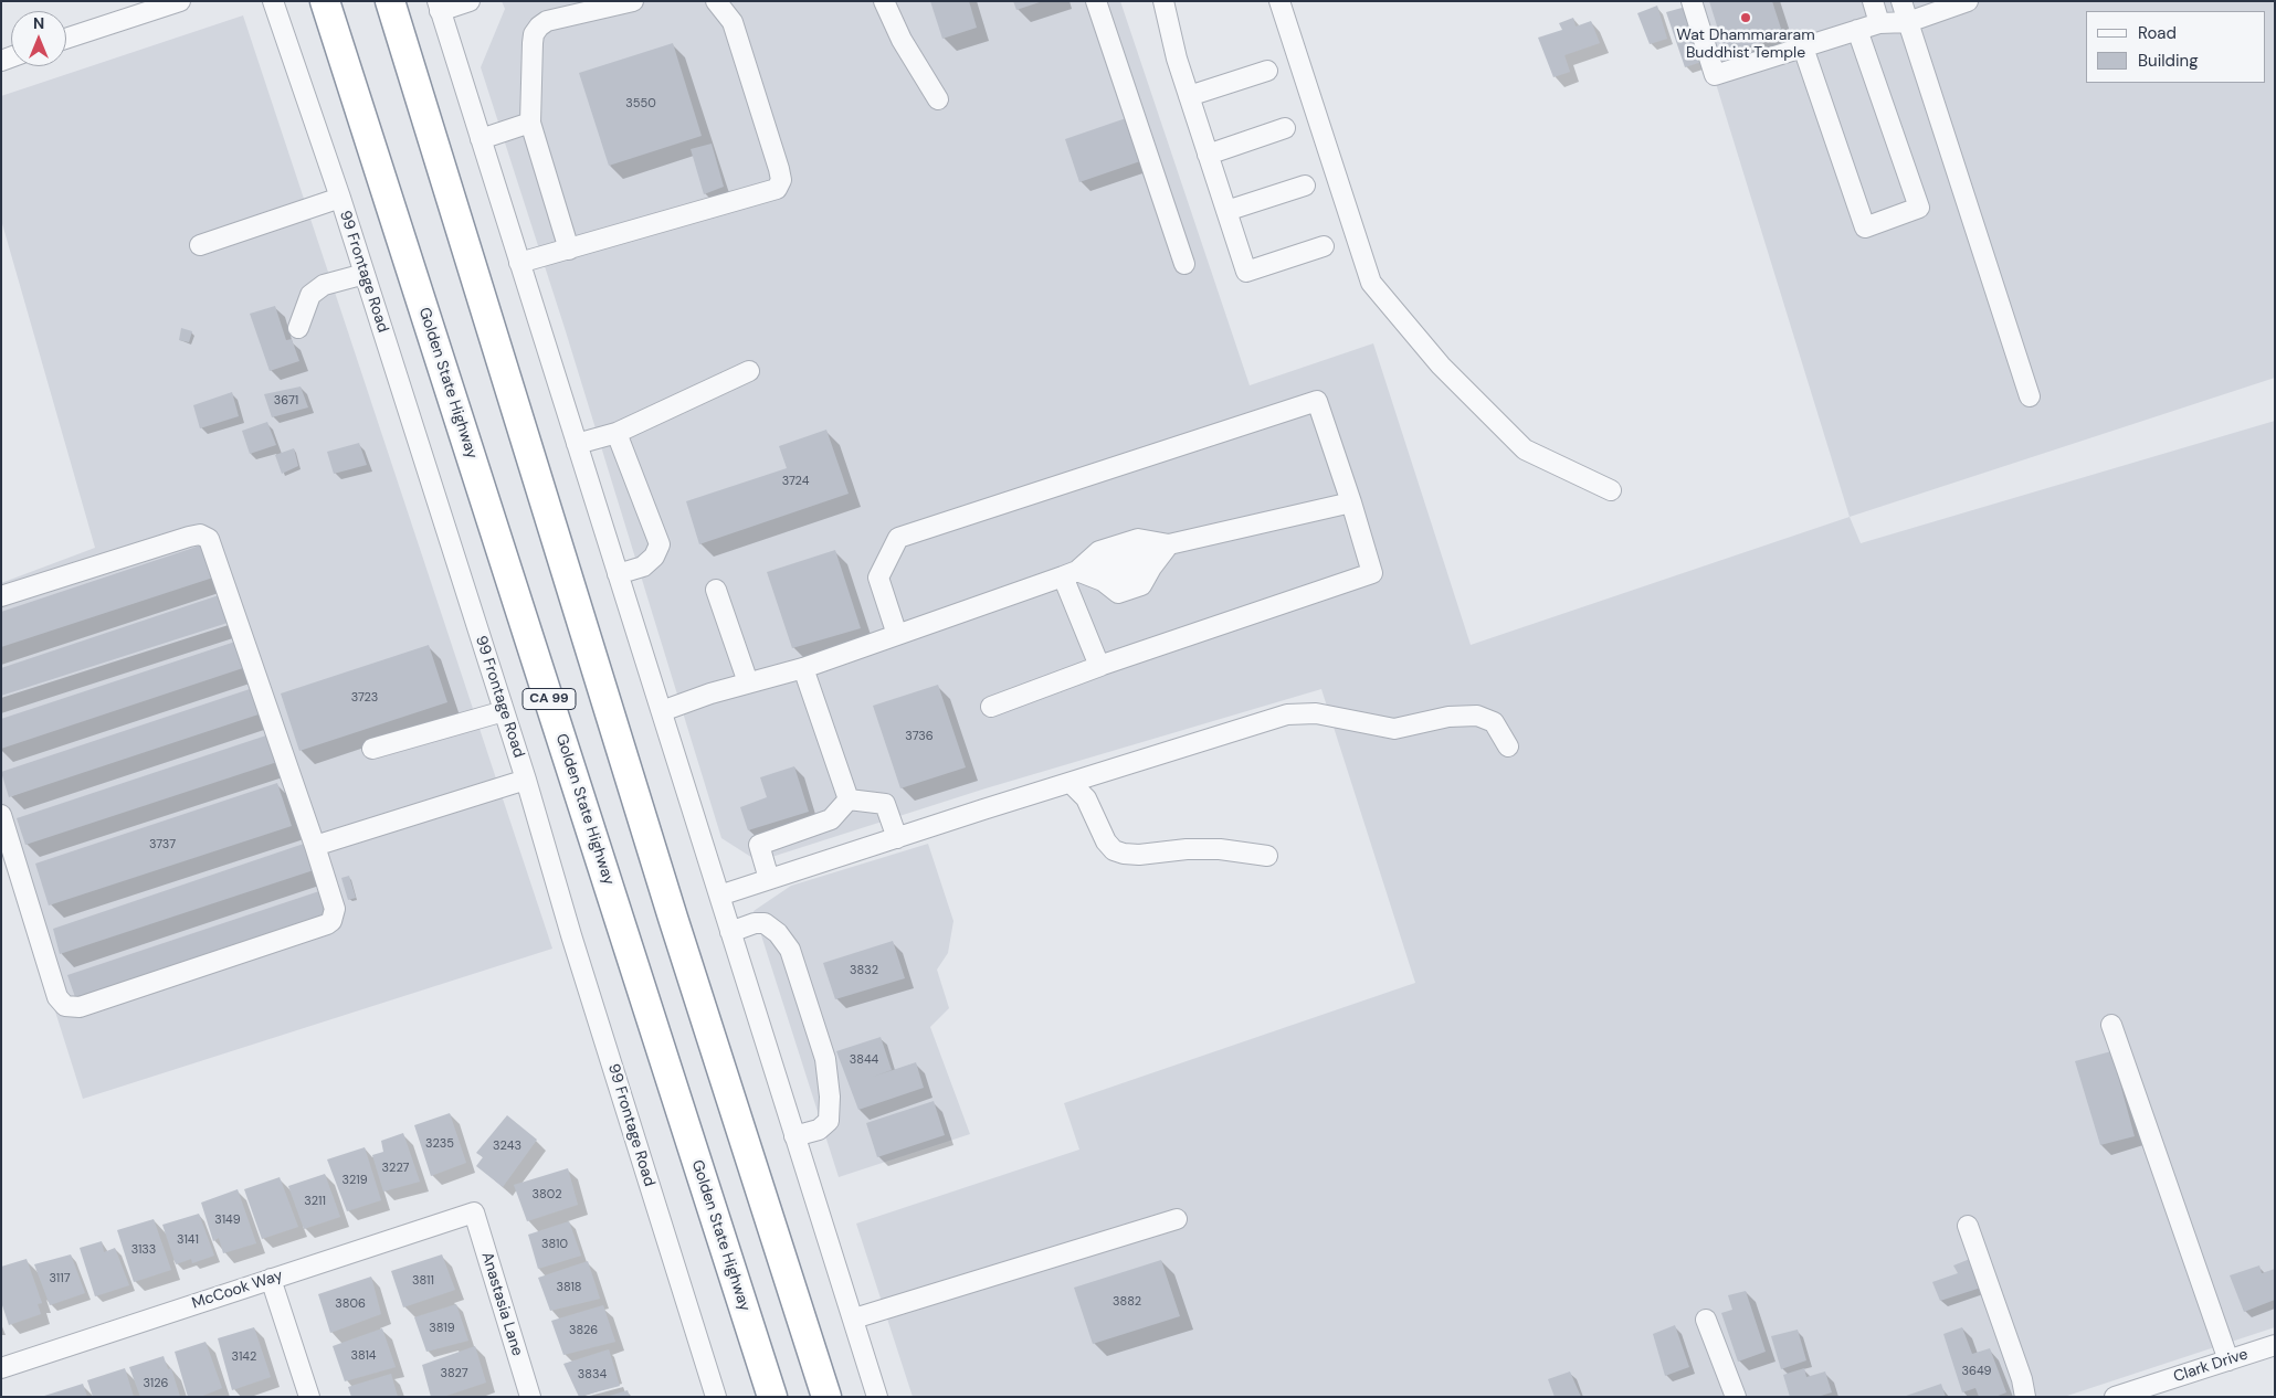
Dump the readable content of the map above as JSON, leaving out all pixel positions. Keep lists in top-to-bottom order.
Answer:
{
  "streets": {
    "highway": ["Golden State Highway", "CA 99"],
    "street": [
      "99 Frontage Road",
      "McCook Way",
      "Anastasia Lane",
      "Clark Drive"
    ]
  },
  "crossings": [
    ["McCook Way", "Anastasia Lane"]
  ],
  "places": ["Wat Dhammararam Buddhist Temple"],
  "house_numbers": [
    "3550",
    "3671",
    "3724",
    "3723",
    "3736",
    "3737",
    "3832",
    "3844",
    "3235",
    "3243",
    "3227",
    "3219",
    "3802",
    "3211",
    "3149",
    "3141",
    "3810",
    "3133",
    "3117",
    "3811",
    "3818",
    "3882",
    "3806",
    "3819",
    "3826",
    "3814",
    "3142",
    "3649",
    "3827",
    "3834",
    "3126"
  ],
  "legend": ["Road", "Building"],
  "north": "top"
}
